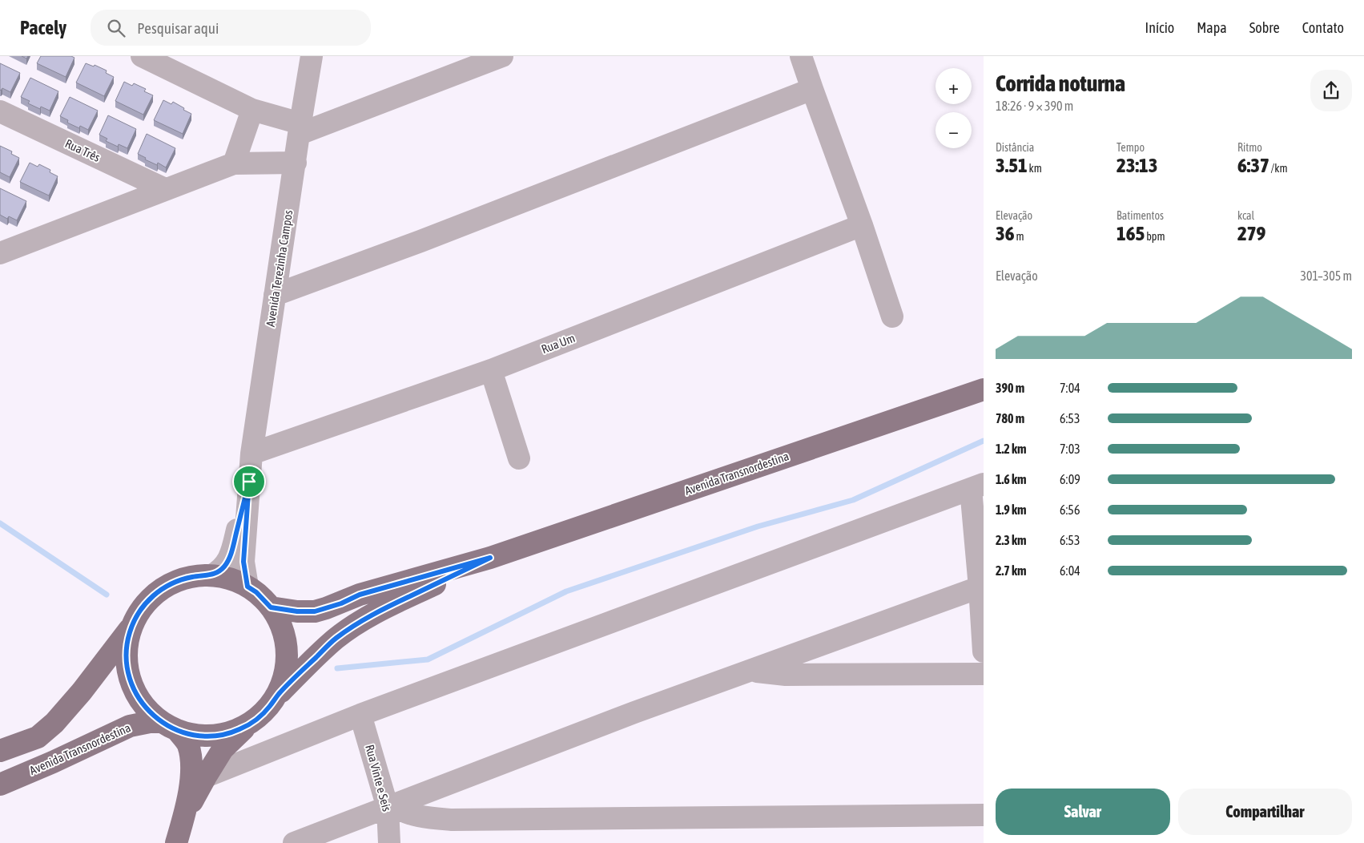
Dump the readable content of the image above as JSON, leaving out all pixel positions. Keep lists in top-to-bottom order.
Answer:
{
  "streets": {
    "main road": ["Avenida Transnordestina"],
    "street": [
      "Rua Três",
      "Avenida Terezinha Campos",
      "Rua Um",
      "Rua Vinte e Seis"
    ]
  },
  "crossings": [
    ["Avenida Terezinha Campos", "Rua Um"]
  ],
  "page": {
    "header": "Pacely",
    "search": "Pesquisar aqui",
    "nav": [
      "Início",
      "Mapa",
      "Sobre",
      "Contato"
    ],
    "heading": ["Corrida noturna", "18:26 · 9 × 390 m"],
    "map_buttons": ["+", "−"],
    "stats": [
      ["Distância", "3.51 km"],
      ["Tempo", "23:13"],
      ["Ritmo", "6:37 /km"],
      ["Elevação", "36 m"],
      ["Batimentos", "165 bpm"],
      ["kcal", "279"]
    ],
    "chart": ["Elevação", "301–305 m"],
    "list": [
      {
        "name": "390 m",
        "note": "7:04"
      },
      {
        "name": "780 m",
        "note": "6:53"
      },
      {
        "name": "1.2 km",
        "note": "7:03"
      },
      {
        "name": "1.6 km",
        "note": "6:09"
      },
      {
        "name": "1.9 km",
        "note": "6:56"
      },
      {
        "name": "2.3 km",
        "note": "6:53"
      },
      {
        "name": "2.7 km",
        "note": "6:04"
      }
    ],
    "buttons": ["Salvar", "Compartilhar"]
  }
}
